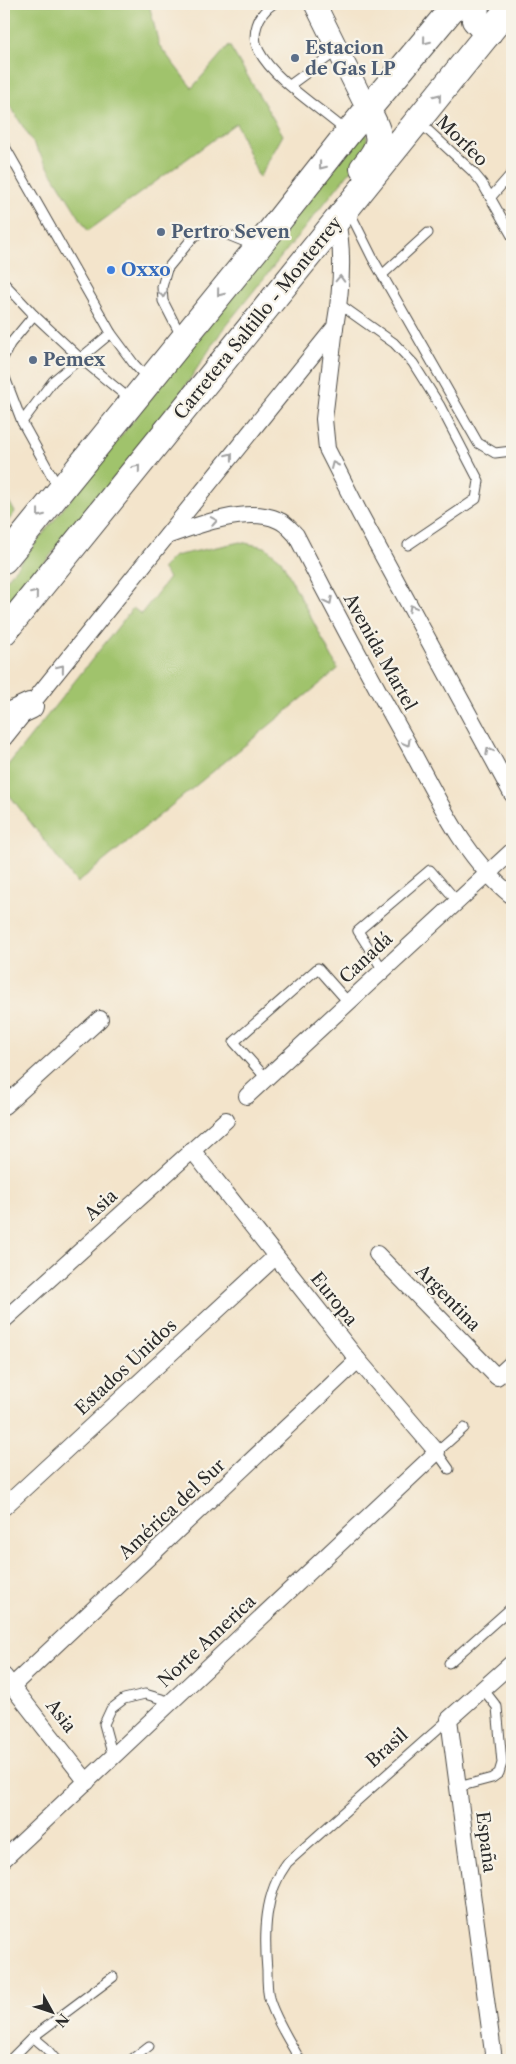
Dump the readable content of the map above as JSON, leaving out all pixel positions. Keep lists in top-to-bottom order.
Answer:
{
  "streets": {
    "main road": ["Carretera Saltillo - Monterrey"],
    "street": [
      "Avenida Martel",
      "Canadá",
      "Asia",
      "Argentina",
      "Europa",
      "Estados Unidos",
      "América del Sur",
      "Norte America",
      "Brasil",
      "España"
    ],
    "lane": ["Morfeo"]
  },
  "crossings": [
    ["Morfeo", "Carretera Saltillo - Monterrey"],
    ["Avenida Martel", "Canadá"],
    ["Asia", "Europa"],
    ["Asia", "América del Sur"],
    ["Asia", "Norte America"],
    ["Europa", "Estados Unidos"],
    ["Europa", "América del Sur"],
    ["Europa", "Norte America"],
    ["Brasil", "España"]
  ],
  "one_way": ["Avenida Martel"],
  "places": [
    "Estacion de Gas LP",
    "Pertro Seven",
    "Oxxo",
    "Pemex"
  ],
  "north": "bottom right"
}
